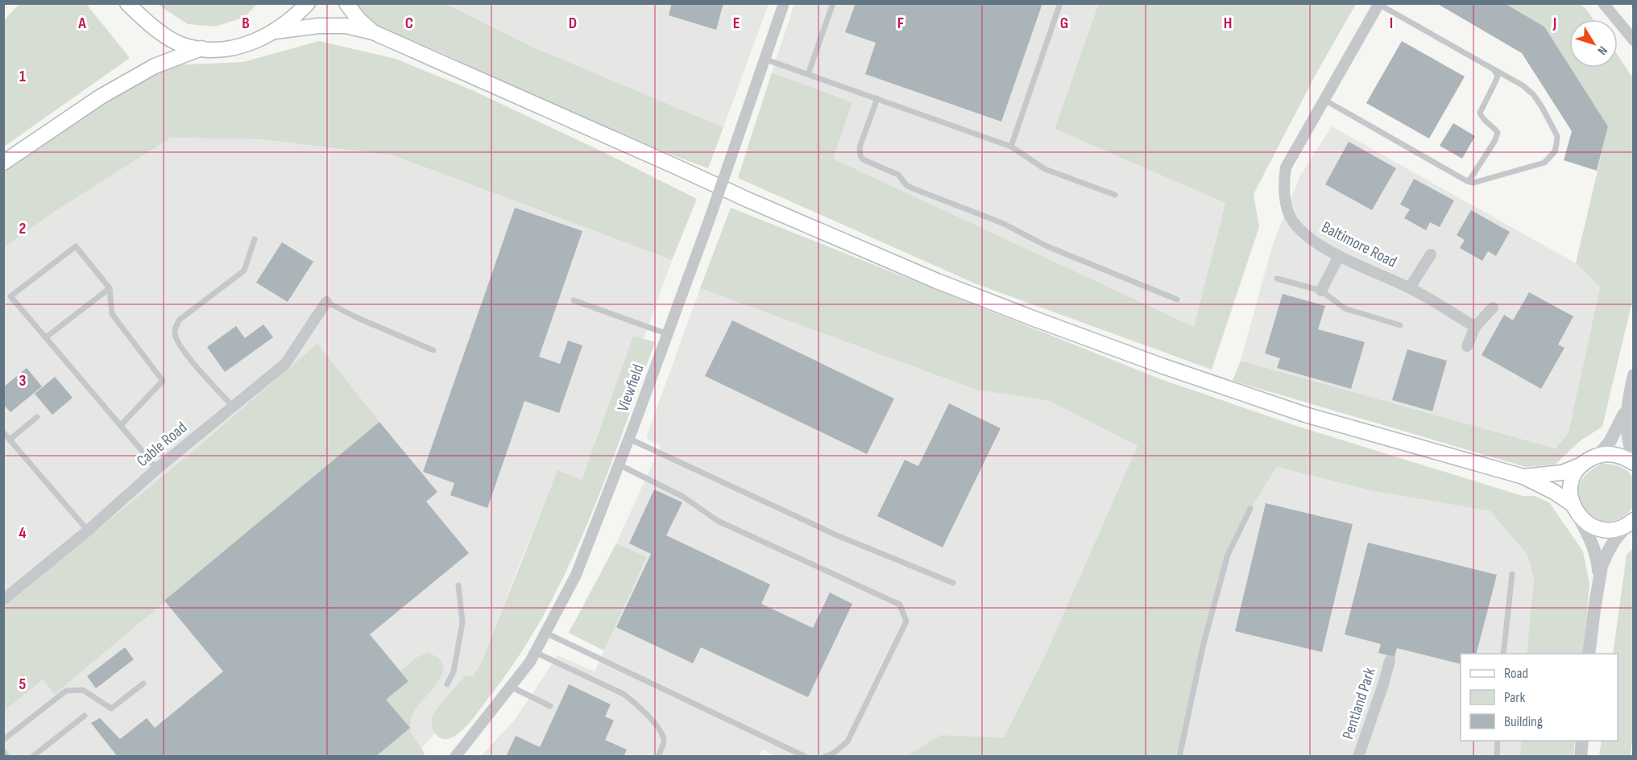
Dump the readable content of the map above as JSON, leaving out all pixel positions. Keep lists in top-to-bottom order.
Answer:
{
  "streets": {
    "street": [
      "Baltimore Road",
      "Viewfield",
      "Cable Road",
      "Pentland Park"
    ]
  },
  "legend": ["Road", "Park", "Building"],
  "north": "bottom right",
  "grid": {
    "columns": [
      "A",
      "B",
      "C",
      "D",
      "E",
      "F",
      "G",
      "H",
      "I",
      "J"
    ],
    "rows": [
      "1",
      "2",
      "3",
      "4",
      "5"
    ]
  }
}
